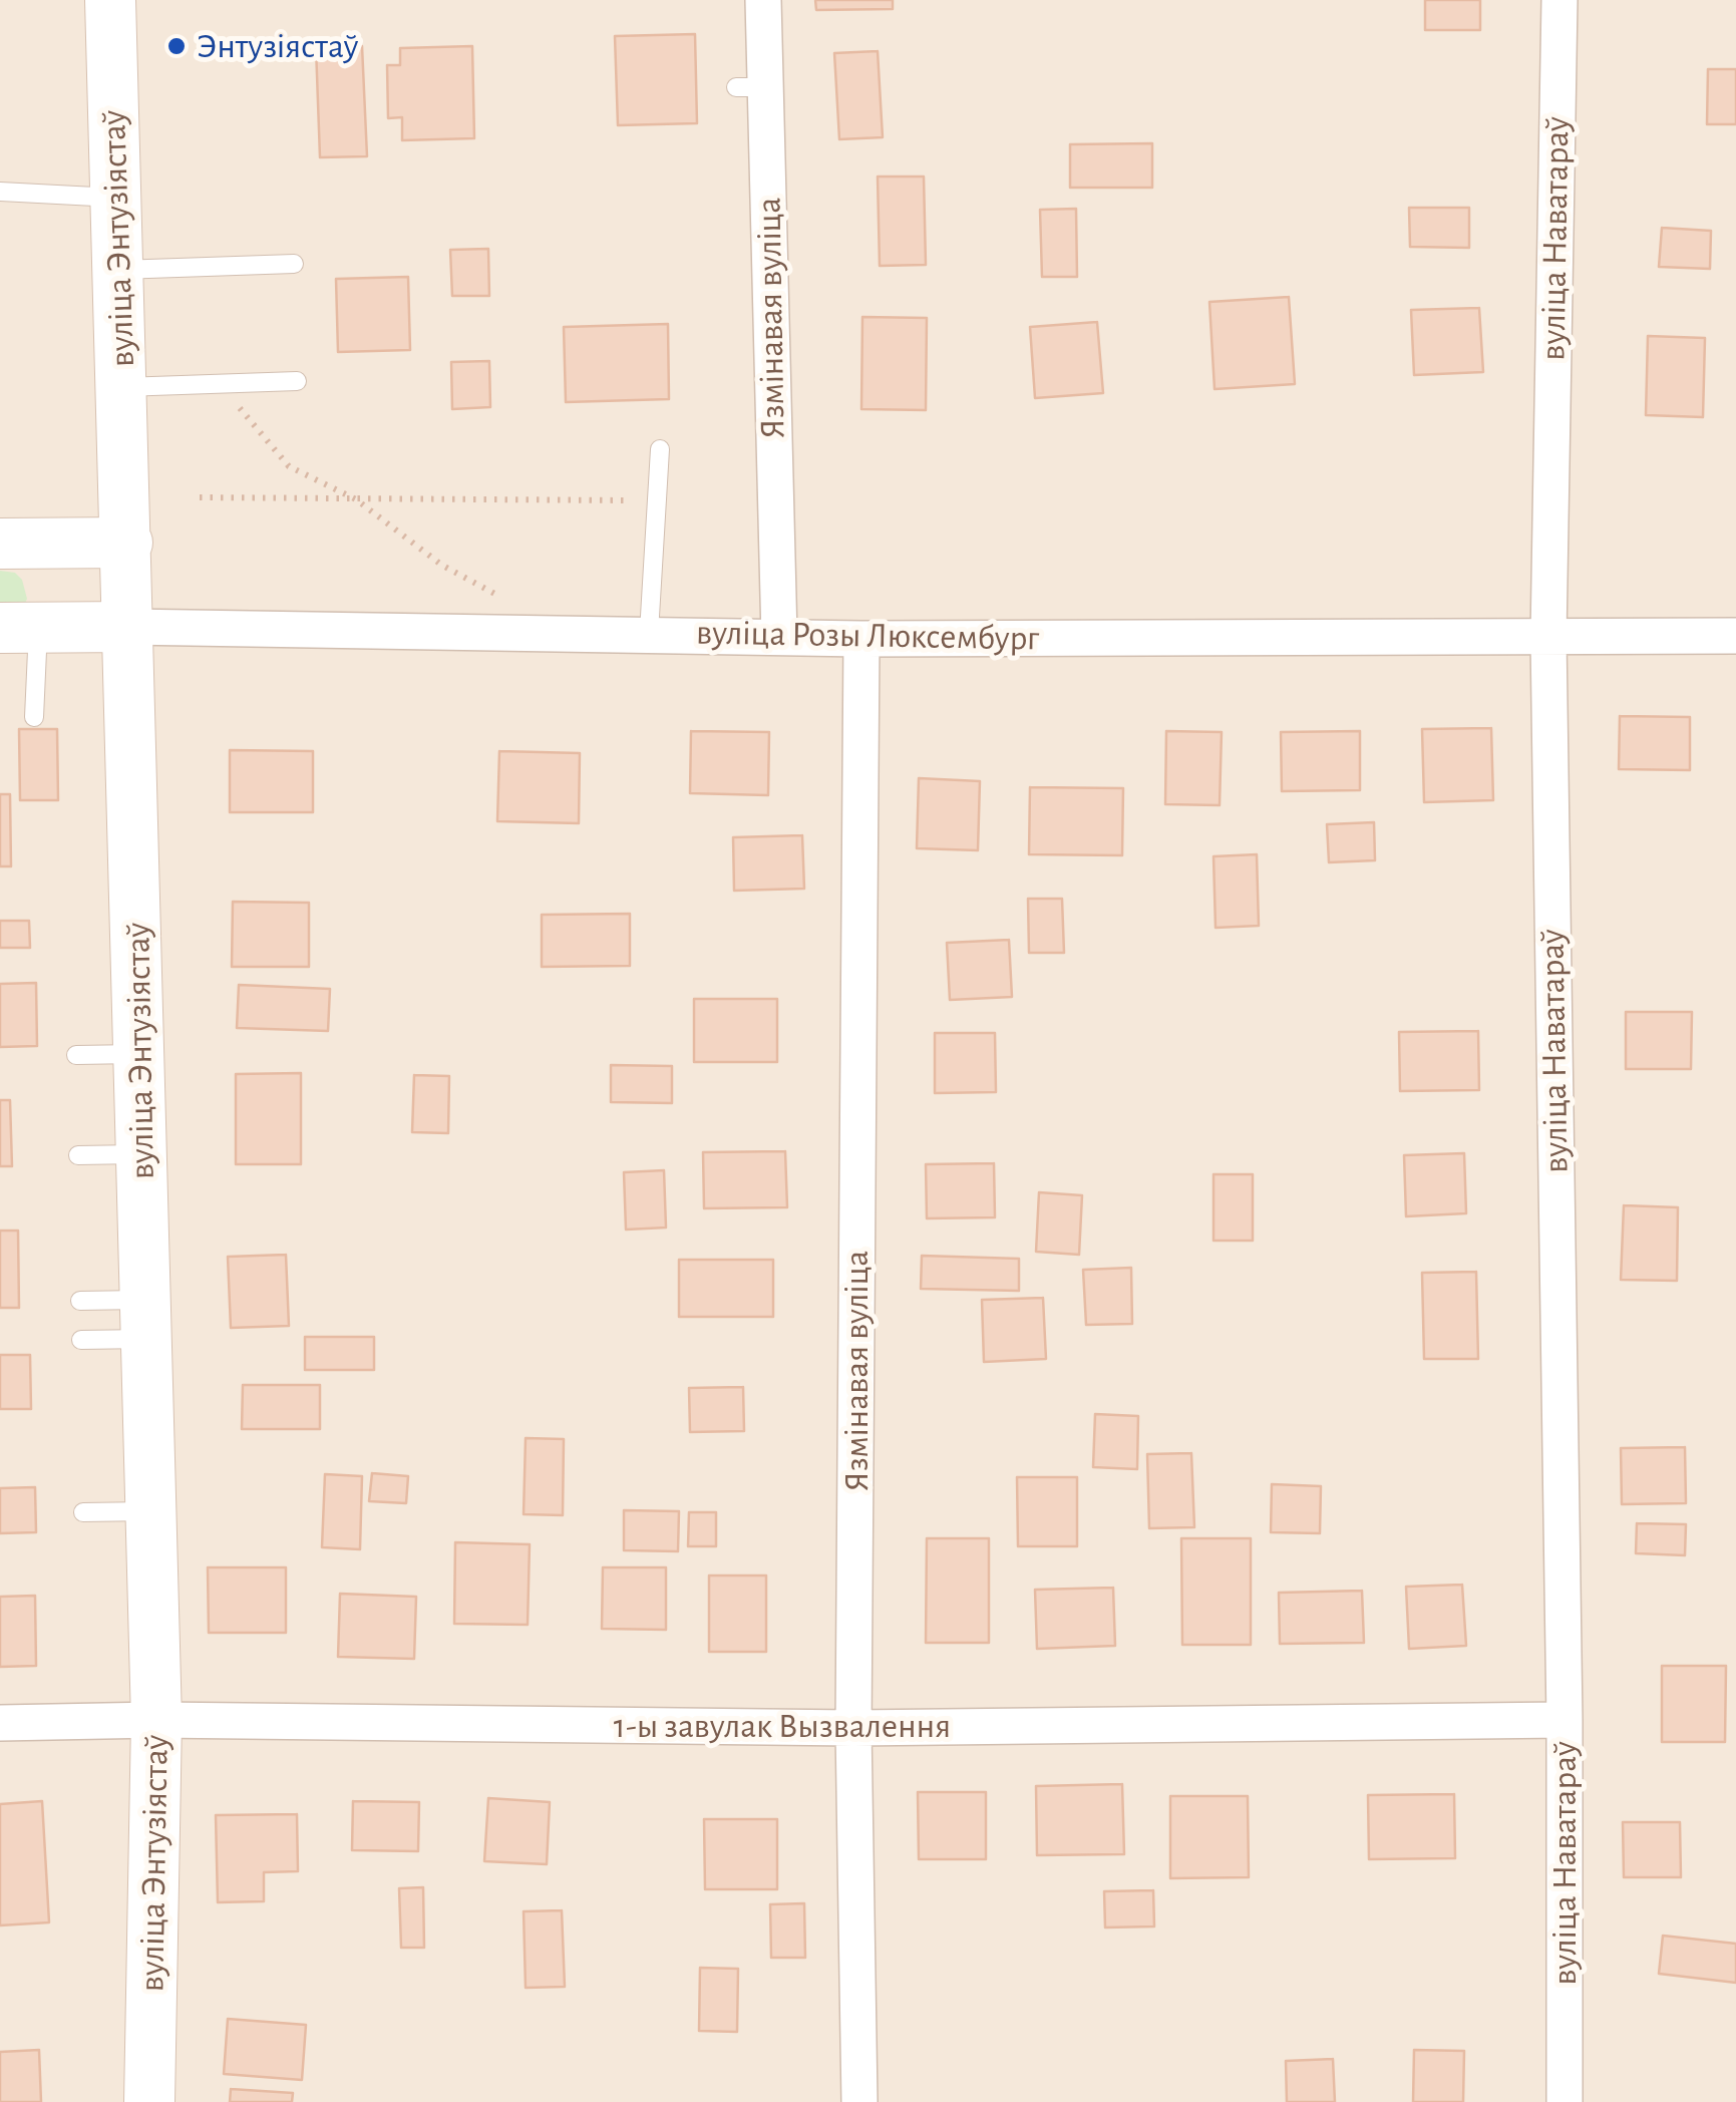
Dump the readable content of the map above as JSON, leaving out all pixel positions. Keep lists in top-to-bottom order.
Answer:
{
  "streets": {
    "street": [
      "вуліца Энтузіястаў",
      "вуліца Наватараў",
      "Язмінавая вуліца",
      "вуліца Розы Люксембург",
      "1-ы завулак Вызвалення"
    ]
  },
  "crossings": [
    ["вуліца Энтузіястаў", "вуліца Розы Люксембург"],
    ["вуліца Энтузіястаў", "1-ы завулак Вызвалення"],
    ["вуліца Наватараў", "вуліца Розы Люксембург"],
    ["вуліца Наватараў", "1-ы завулак Вызвалення"],
    ["Язмінавая вуліца", "вуліца Розы Люксембург"],
    ["Язмінавая вуліца", "1-ы завулак Вызвалення"]
  ],
  "places": ["Энтузіястаў"]
}
